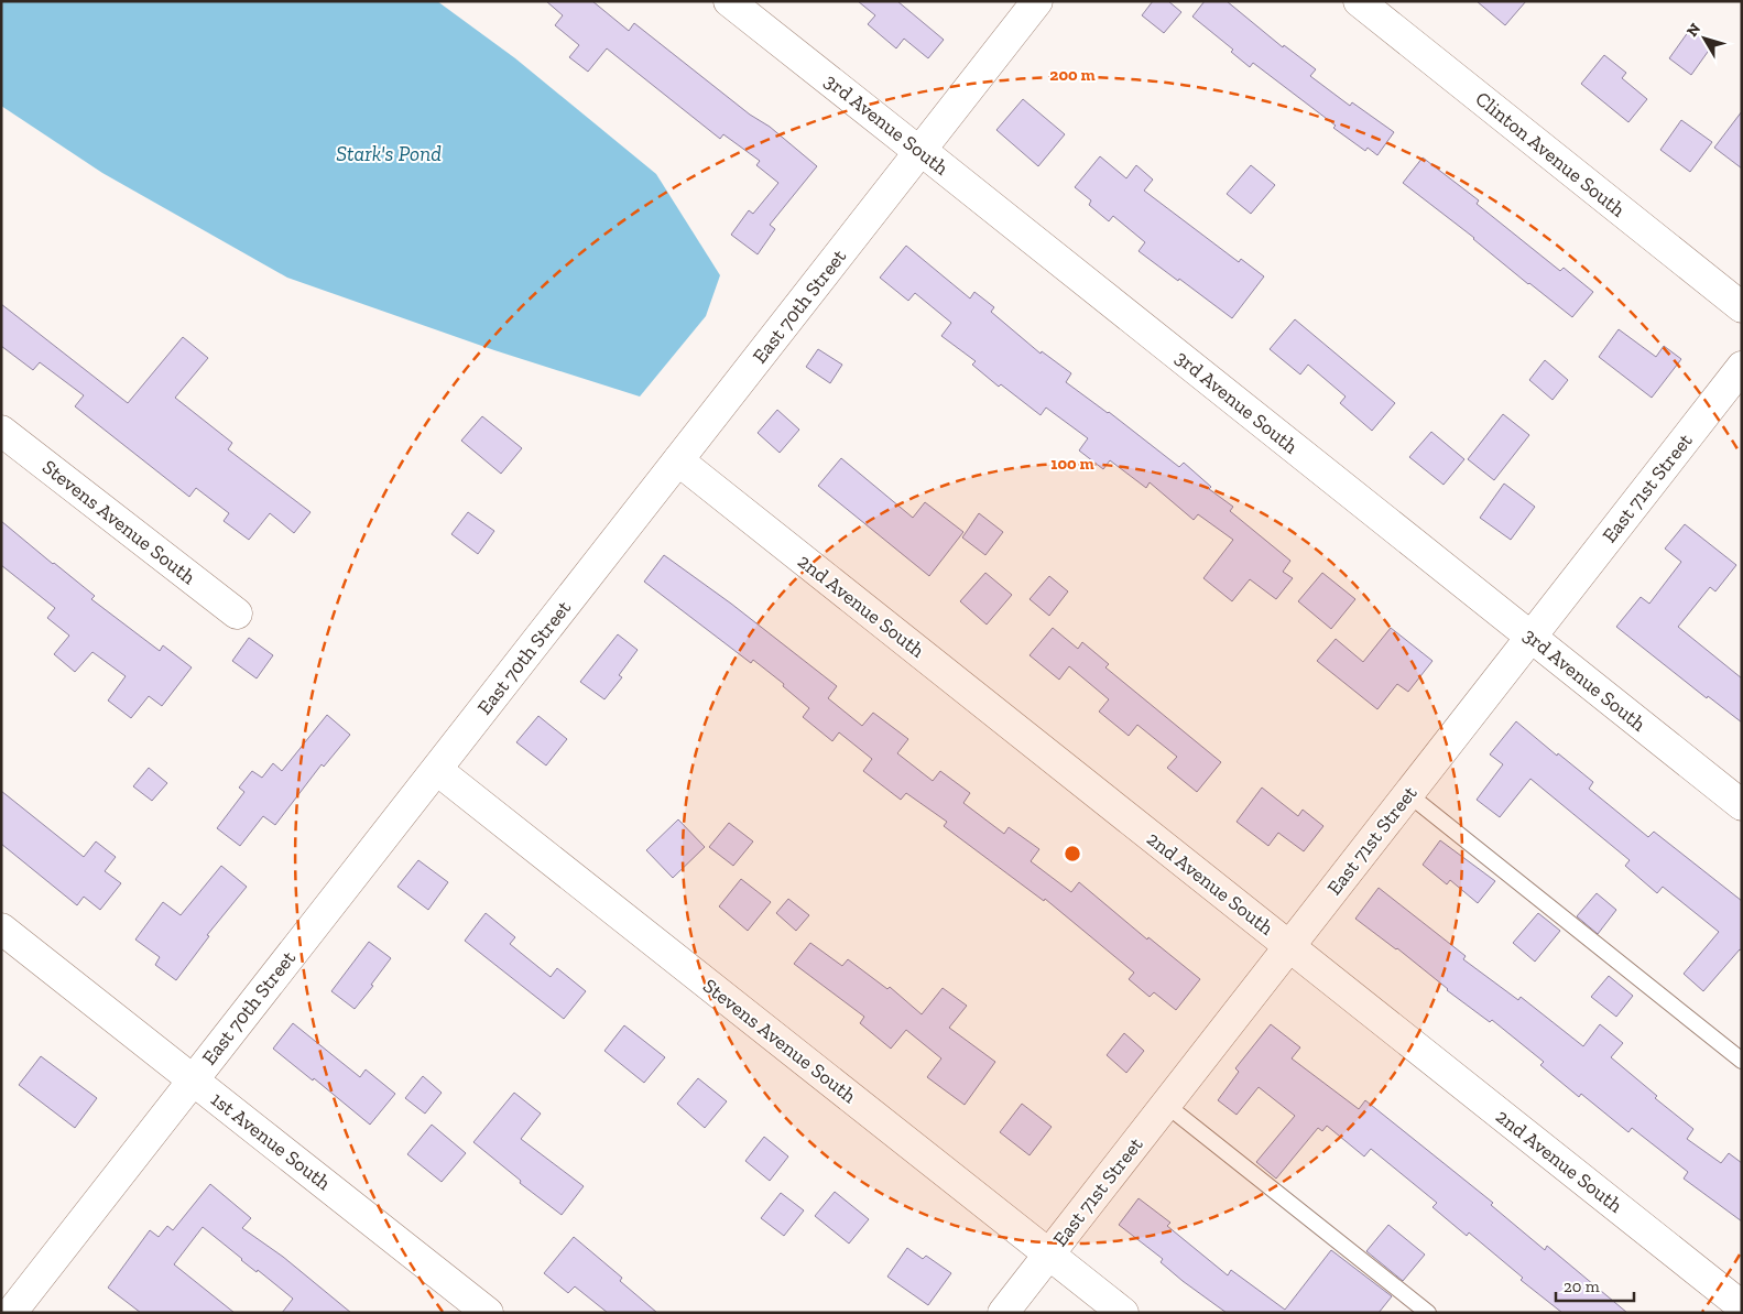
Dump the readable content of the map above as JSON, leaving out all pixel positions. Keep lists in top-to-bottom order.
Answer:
{
  "streets": {
    "street": [
      "3rd Avenue South",
      "Clinton Avenue South",
      "East 70th Street",
      "East 71st Street",
      "Stevens Avenue South",
      "2nd Avenue South",
      "1st Avenue South"
    ]
  },
  "crossings": [
    ["3rd Avenue South", "East 70th Street"],
    ["3rd Avenue South", "East 71st Street"],
    ["East 70th Street", "Stevens Avenue South"],
    ["East 70th Street", "2nd Avenue South"],
    ["East 70th Street", "1st Avenue South"],
    ["East 71st Street", "Stevens Avenue South"],
    ["East 71st Street", "2nd Avenue South"]
  ],
  "water": ["Stark's Pond"],
  "scale_bar": "20 m",
  "north": "top left",
  "rings": ["200 m", "100 m"]
}
